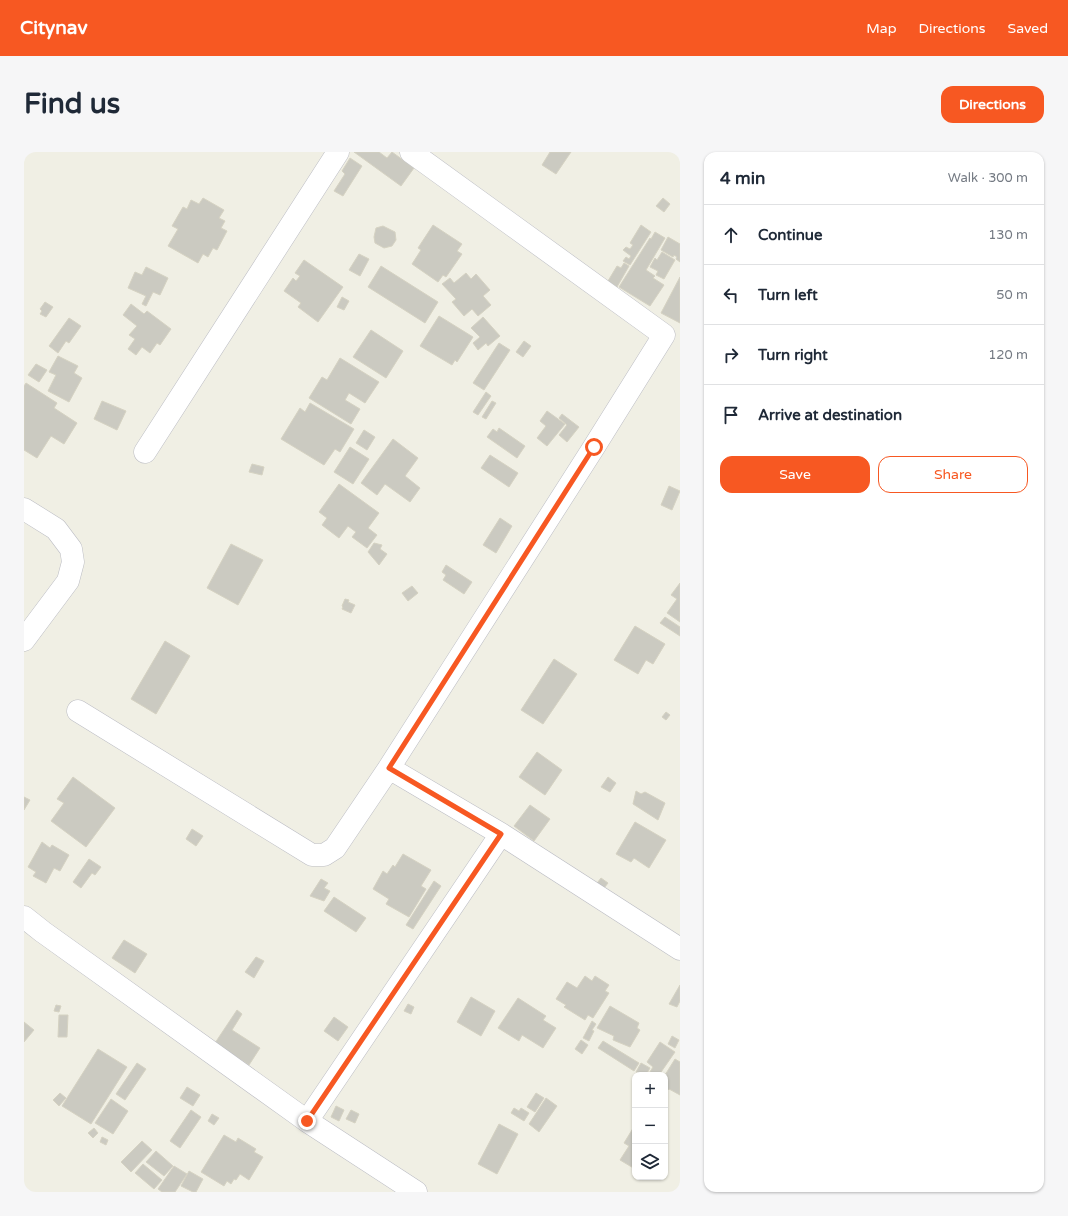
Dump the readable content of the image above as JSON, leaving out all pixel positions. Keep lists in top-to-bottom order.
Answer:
{
  "page": {
    "header": "Citynav",
    "nav": ["Map", "Directions", "Saved"],
    "buttons": [
      "Directions",
      ["Save", "Share"]
    ],
    "title": "Find us",
    "heading": ["4 min", "Walk · 300 m"],
    "list": [
      ["Continue", "130 m"],
      ["Turn left", "50 m"],
      ["Turn right", "120 m"],
      "Arrive at destination"
    ],
    "map_buttons": ["+", "−"]
  }
}
